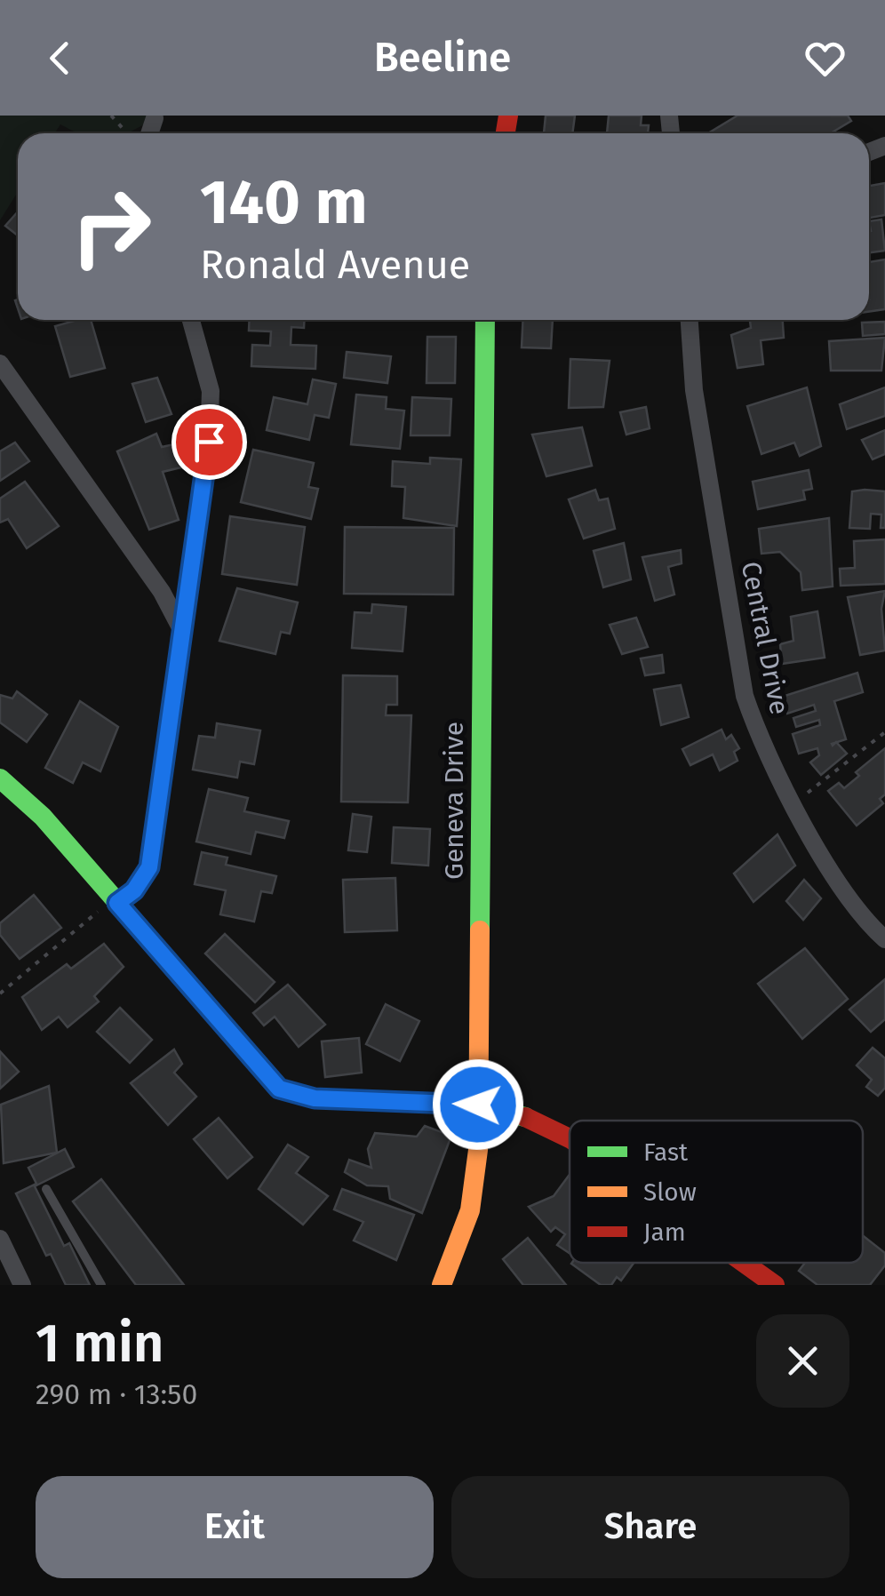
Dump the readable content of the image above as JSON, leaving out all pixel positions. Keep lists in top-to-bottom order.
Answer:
{
  "streets": {
    "street": ["Central Drive", "Geneva Drive"]
  },
  "legend": ["Fast", "Slow", "Jam"],
  "page": {
    "header": "Beeline",
    "turn": ["140 m", "Ronald Avenue"],
    "heading": ["1 min", "290 m · 13:50"],
    "buttons": ["Exit", "Share"]
  }
}
